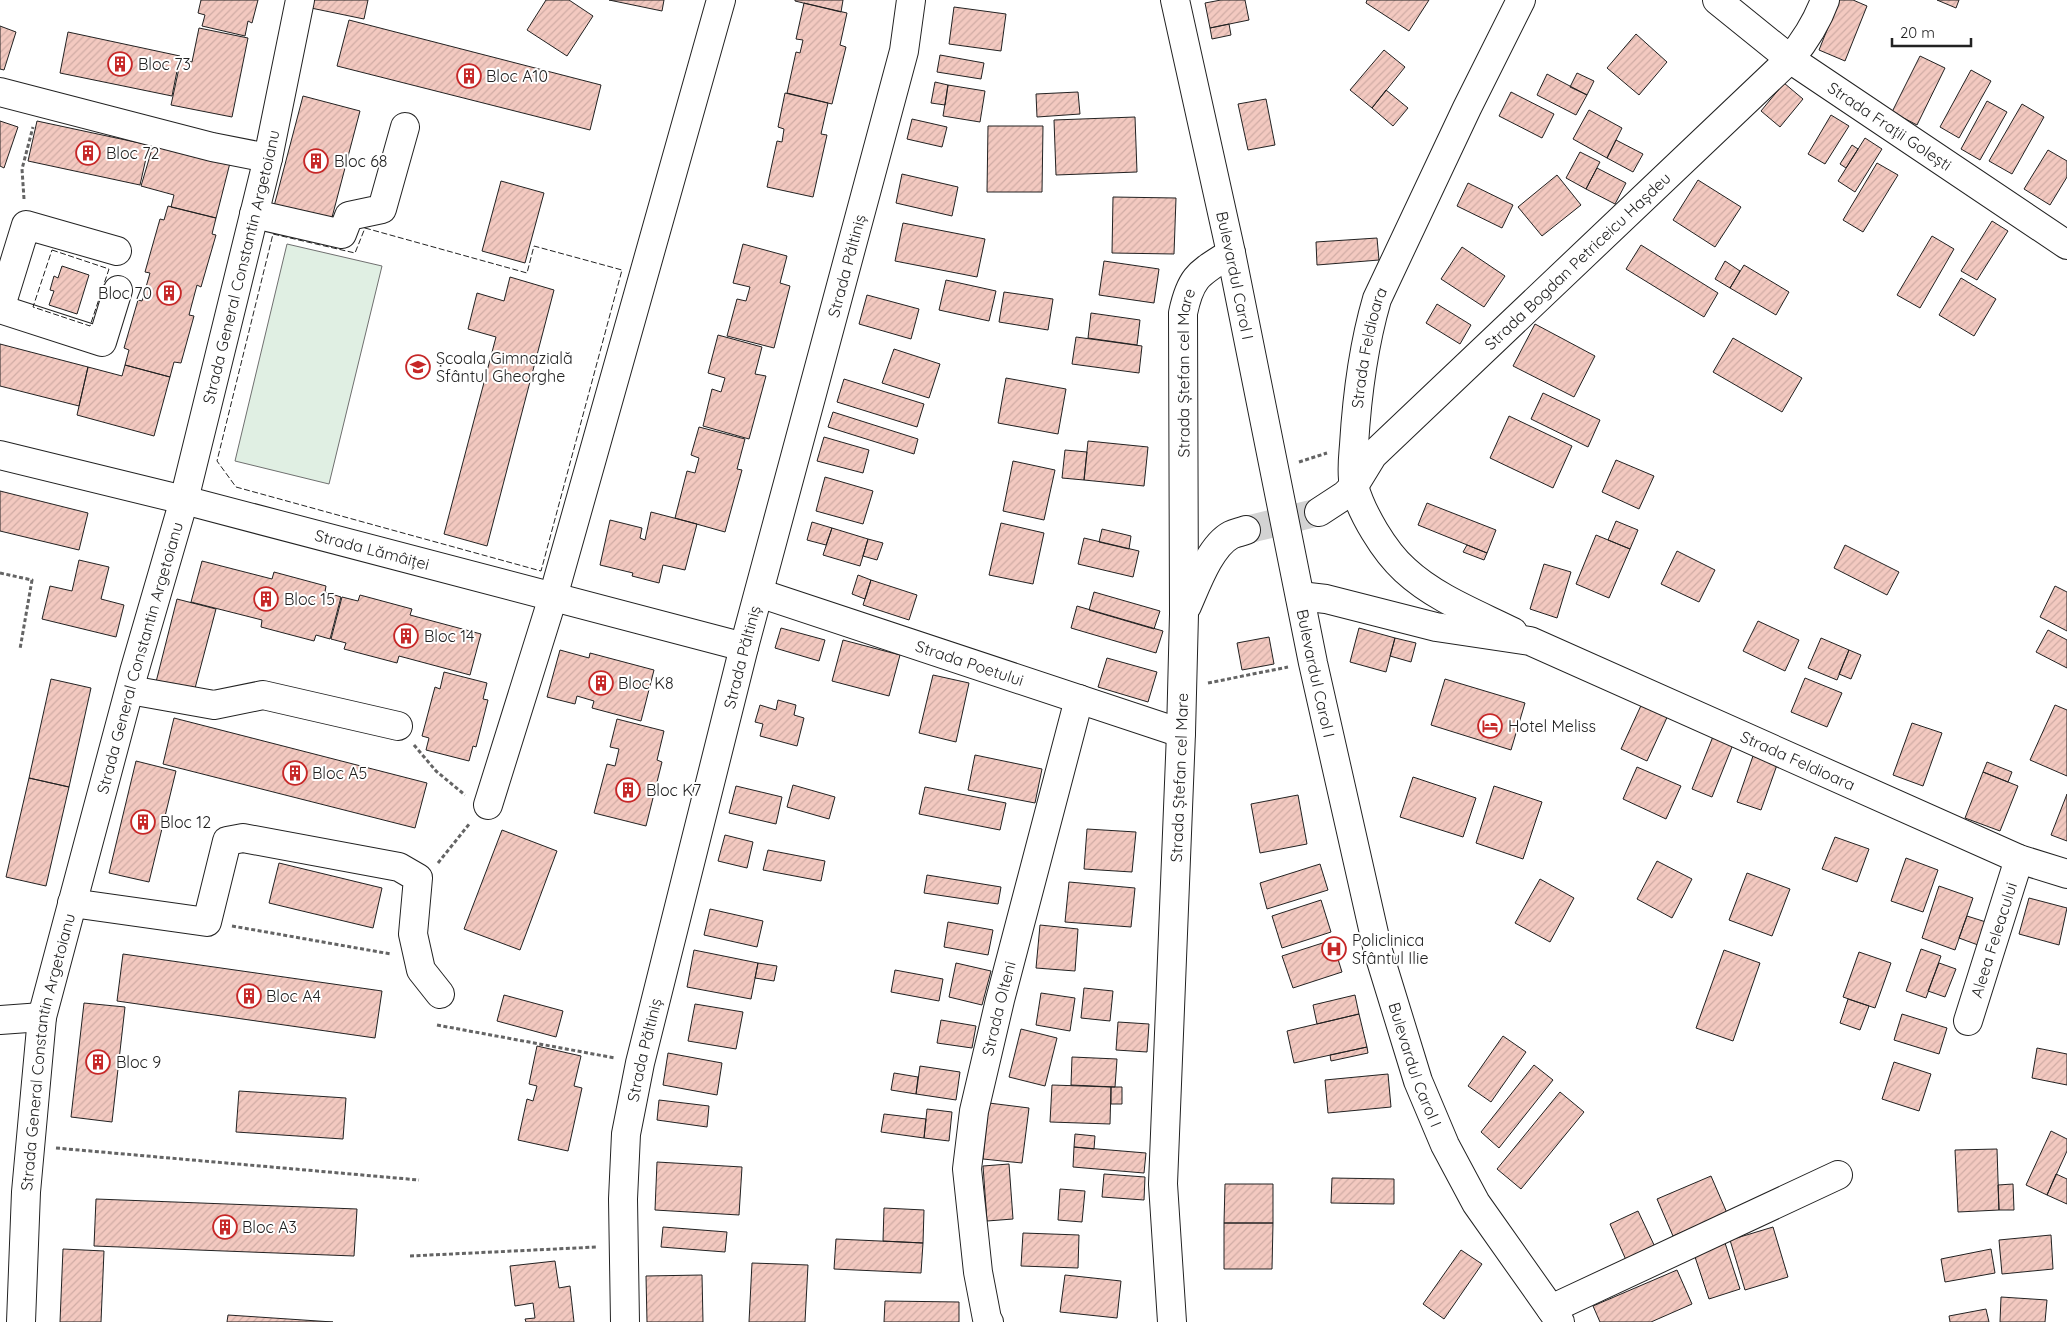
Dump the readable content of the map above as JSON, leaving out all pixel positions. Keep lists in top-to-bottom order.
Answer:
{
  "streets": {
    "street": [
      "Strada Frații Golești",
      "Strada Bogdan Petriceicu Hașdeu",
      "Strada General Constantin Argetoianu",
      "Strada Păltiniș",
      "Bulevardul Carol I",
      "Strada Feldioara",
      "Strada Ștefan cel Mare",
      "Strada Lămâiței",
      "Strada Poetului",
      "Aleea Feleacului",
      "Strada Olteni"
    ]
  },
  "crossings": [
    ["Strada Frații Golești", "Strada Bogdan Petriceicu Hașdeu"],
    ["Strada Bogdan Petriceicu Hașdeu", "Strada Feldioara"],
    ["Strada General Constantin Argetoianu", "Strada Lămâiței"],
    ["Strada Păltiniș", "Strada Lămâiței"],
    ["Strada Păltiniș", "Strada Poetului"],
    ["Bulevardul Carol I", "Strada Feldioara"],
    ["Bulevardul Carol I", "Strada Ștefan cel Mare"],
    ["Strada Feldioara", "Aleea Feleacului"],
    ["Strada Ștefan cel Mare", "Strada Poetului"],
    ["Strada Poetului", "Strada Olteni"]
  ],
  "places": {
    "building": [
      "Bloc 73",
      "Bloc A10",
      "Bloc 72",
      "Bloc 68",
      "Bloc 70",
      "Bloc 15",
      "Bloc 14",
      "Bloc K8",
      "Bloc A5",
      "Bloc K7",
      "Bloc 12",
      "Bloc A4",
      "Bloc 9",
      "Bloc A3"
    ],
    "school or university": ["Școala Gimnazială Sfântul Gheorghe"],
    "hotel": ["Hotel Meliss"],
    "hospital": ["Policlinica Sfântul Ilie"]
  },
  "scale_bar": "20 m"
}
